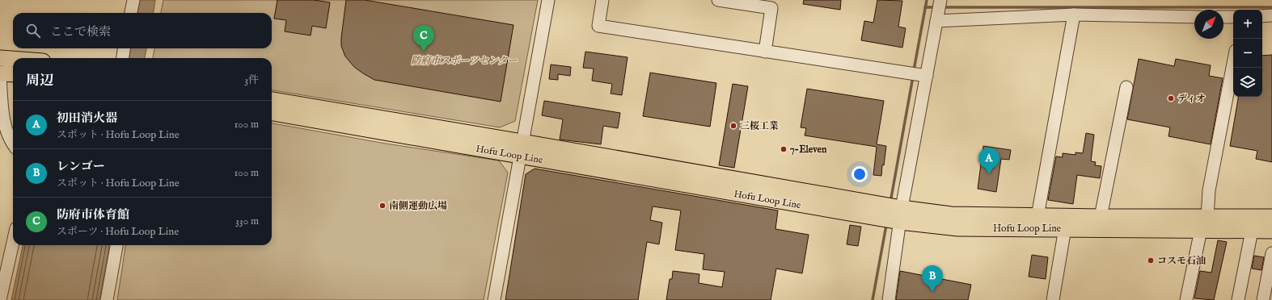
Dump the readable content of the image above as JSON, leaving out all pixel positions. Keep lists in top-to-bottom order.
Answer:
{
  "streets": {
    "main road": ["Hofu Loop Line"]
  },
  "parks": ["防府市スポーツセンター"],
  "places": [
    "ディオ",
    "三桜工業",
    "7-Eleven",
    "南側運動広場",
    "コスモ石油"
  ],
  "north": "top right",
  "page": {
    "map_buttons": ["+", "−"],
    "search": "ここで検索",
    "pins": ["C", "A", "B"],
    "heading": ["周辺", "3件"],
    "list": [
      {
        "mark": "A",
        "name": "初田消火器",
        "note": "スポット · Hofu Loop Line",
        "value": "100 m"
      },
      {
        "mark": "B",
        "name": "レンゴー",
        "note": "スポット · Hofu Loop Line",
        "value": "100 m"
      },
      {
        "mark": "C",
        "name": "防府市体育館",
        "note": "スポーツ · Hofu Loop Line",
        "value": "330 m"
      }
    ]
  }
}
